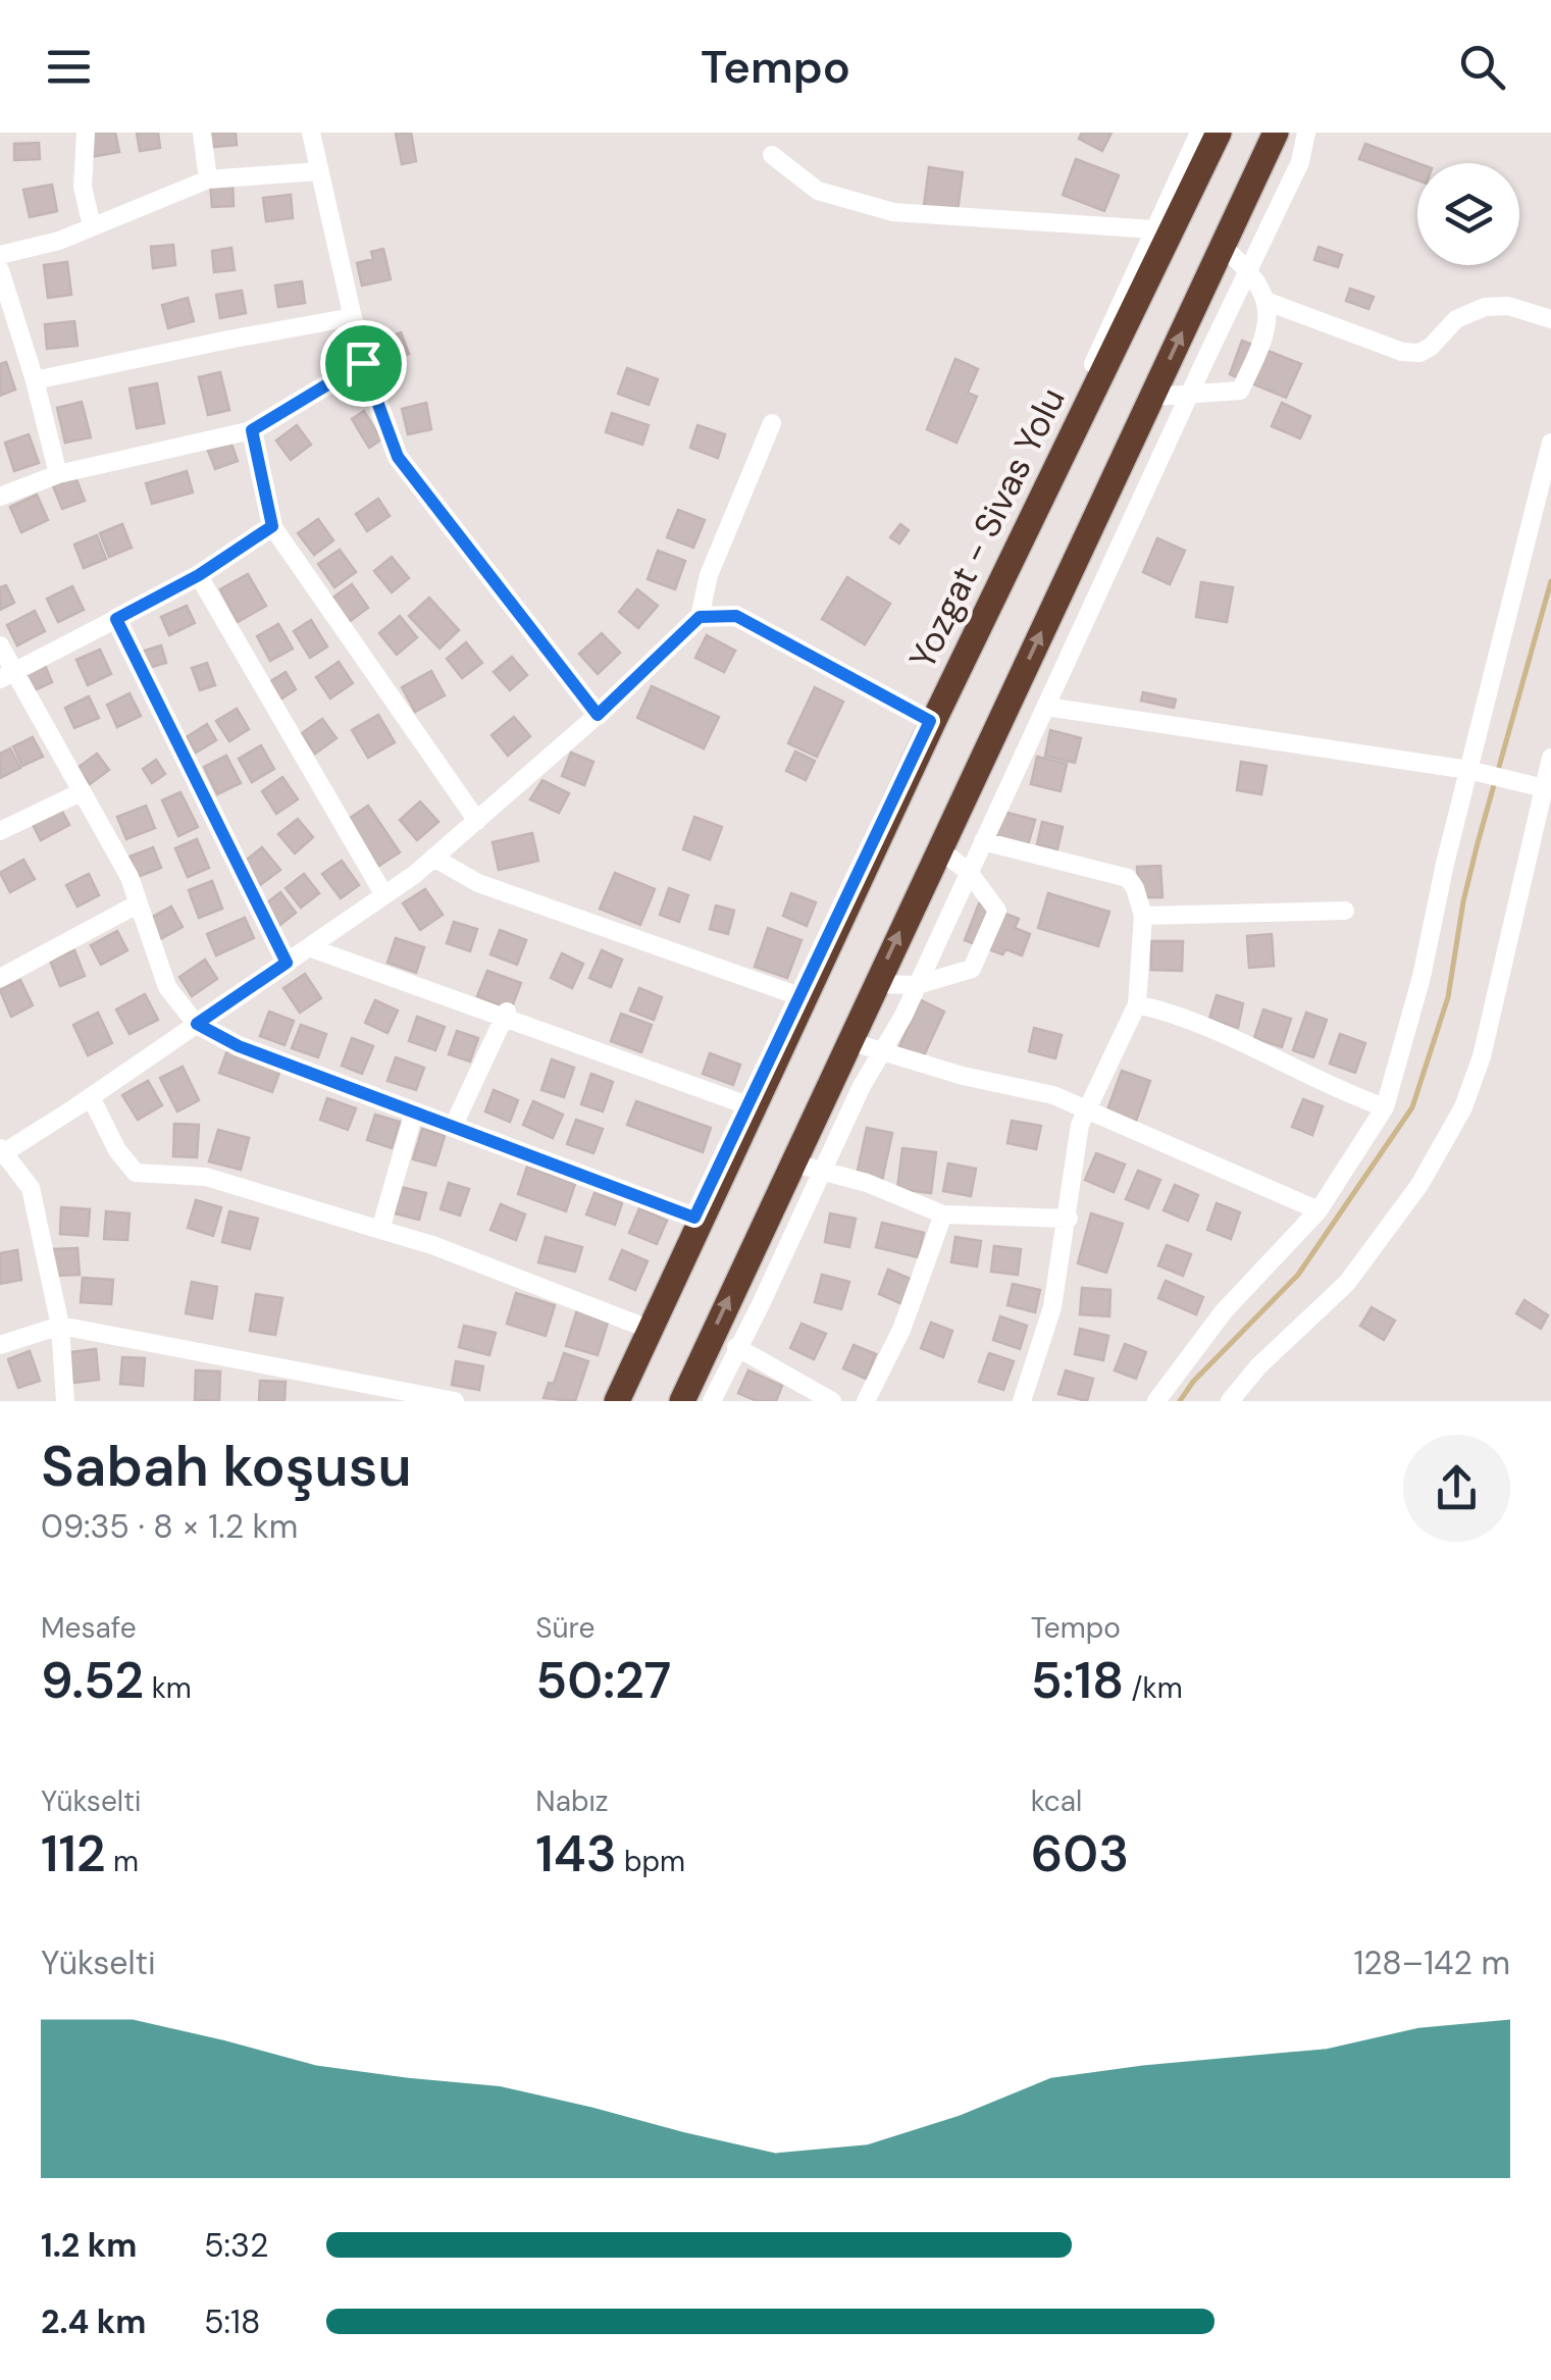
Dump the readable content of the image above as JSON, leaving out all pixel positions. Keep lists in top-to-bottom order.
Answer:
{
  "streets": {
    "highway": ["Yozgat - Sivas Yolu"]
  },
  "page": {
    "header": "Tempo",
    "heading": ["Sabah koşusu", "09:35 · 8 × 1.2 km"],
    "stats": [
      ["Mesafe", "9.52 km"],
      ["Süre", "50:27"],
      ["Tempo", "5:18 /km"],
      ["Yükselti", "112 m"],
      ["Nabız", "143 bpm"],
      ["kcal", "603"]
    ],
    "chart": ["Yükselti", "128–142 m"],
    "list": [
      {
        "name": "1.2 km",
        "note": "5:32"
      },
      {
        "name": "2.4 km",
        "note": "5:18"
      }
    ]
  }
}
